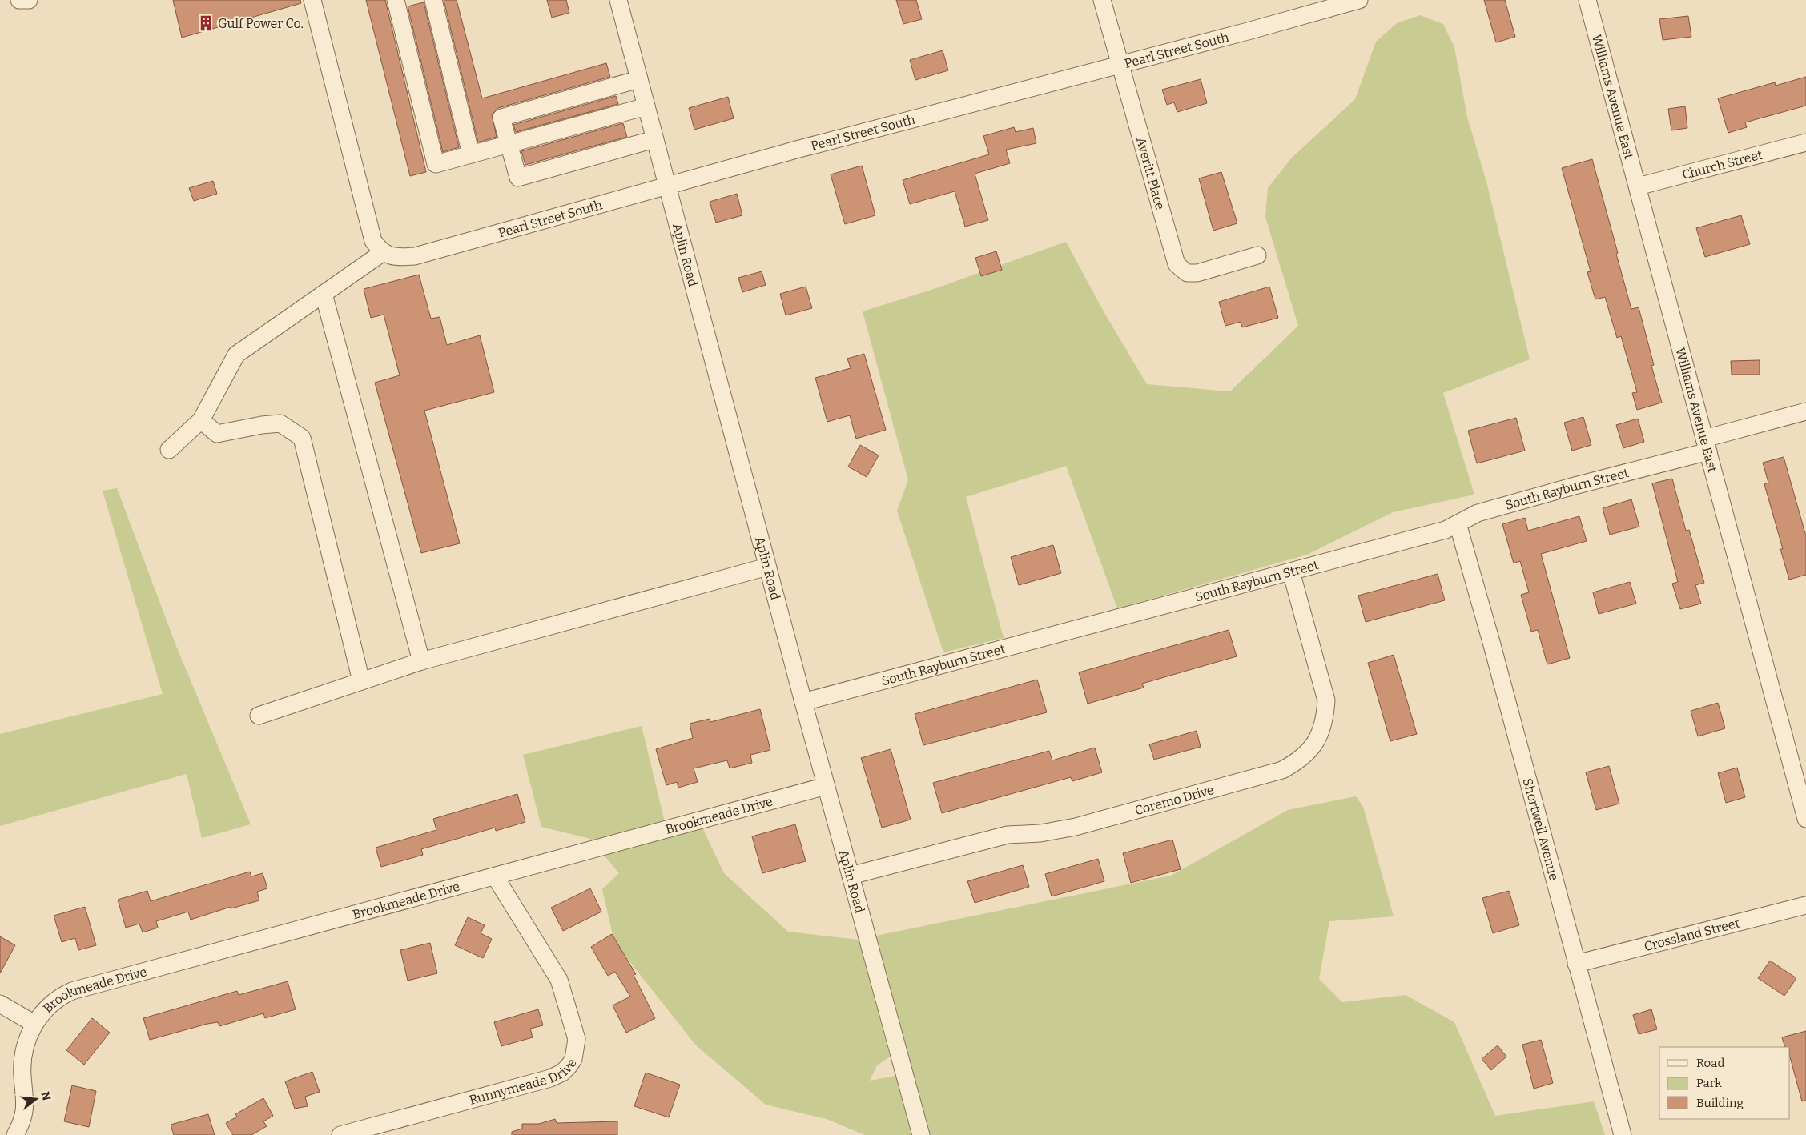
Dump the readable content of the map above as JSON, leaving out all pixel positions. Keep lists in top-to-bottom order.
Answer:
{
  "streets": {
    "street": [
      "Pearl Street South",
      "Williams Avenue East",
      "Church Street",
      "Averitt Place",
      "Aplin Road",
      "South Rayburn Street",
      "Coremo Drive",
      "Brookmeade Drive",
      "Shortwell Avenue",
      "Crossland Street",
      "Runnymeade Drive"
    ]
  },
  "crossings": [
    ["Pearl Street South", "Averitt Place"],
    ["Pearl Street South", "Aplin Road"],
    ["Williams Avenue East", "Church Street"],
    ["Williams Avenue East", "South Rayburn Street"],
    ["Aplin Road", "South Rayburn Street"],
    ["Aplin Road", "Coremo Drive"],
    ["Aplin Road", "Brookmeade Drive"],
    ["South Rayburn Street", "Coremo Drive"],
    ["South Rayburn Street", "Shortwell Avenue"],
    ["Brookmeade Drive", "Runnymeade Drive"],
    ["Shortwell Avenue", "Crossland Street"]
  ],
  "places": {
    "building": ["Gulf Power Co."]
  },
  "legend": ["Road", "Park", "Building"],
  "north": "right"
}
